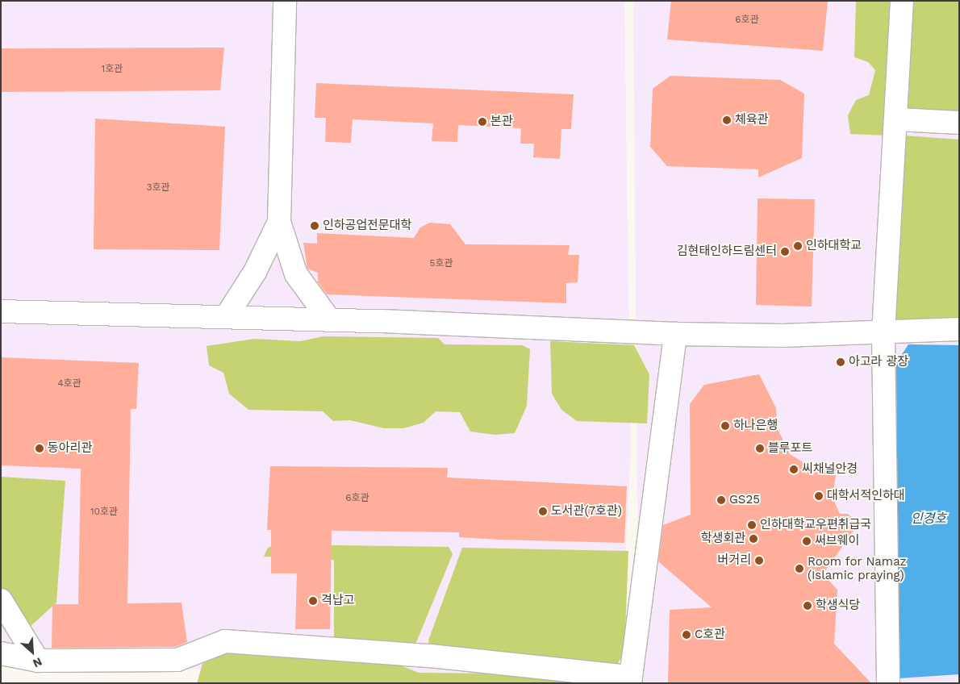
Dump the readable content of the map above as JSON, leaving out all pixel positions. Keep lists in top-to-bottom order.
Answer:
{
  "water": ["인경호"],
  "places": [
    "체육관",
    "본관",
    "인하공업전문대학",
    "인하대학교",
    "김현태인하드림센터",
    "아고라 광장",
    "하나은행",
    "동아리관",
    "블루포트",
    "씨채널안경",
    "대학서적인하대",
    "GS25",
    "도서관(7호관)",
    "인하대학교우편취급국",
    "학생회관",
    "써브웨이",
    "버거리",
    "Room for Namaz (Islamic praying)",
    "격납고",
    "학생식당",
    "C호관"
  ],
  "house_numbers": [
    "6호관",
    "1호관",
    "3호관",
    "5호관",
    "4호관",
    "6호관",
    "10호관"
  ],
  "north": "bottom right"
}
